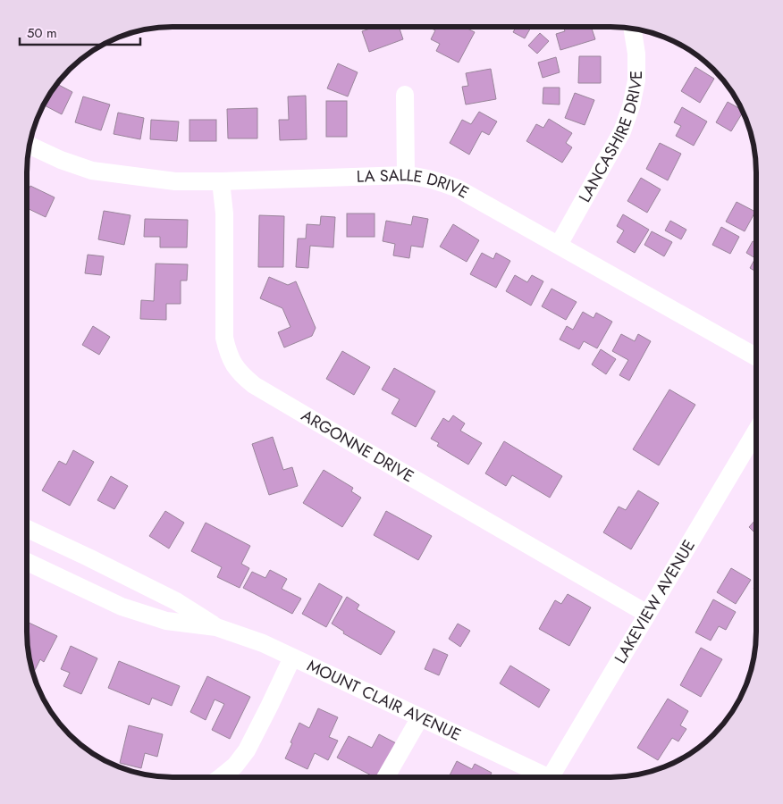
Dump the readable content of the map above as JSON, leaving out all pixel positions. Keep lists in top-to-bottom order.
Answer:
{
  "streets": {
    "street": [
      "LANCASHIRE DRIVE",
      "LA SALLE DRIVE",
      "ARGONNE DRIVE",
      "LAKEVIEW AVENUE",
      "MOUNT CLAIR AVENUE"
    ]
  },
  "crossings": [
    ["LANCASHIRE DRIVE", "LA SALLE DRIVE"],
    ["LA SALLE DRIVE", "ARGONNE DRIVE"],
    ["ARGONNE DRIVE", "LAKEVIEW AVENUE"]
  ],
  "scale_bar": "50 m"
}
